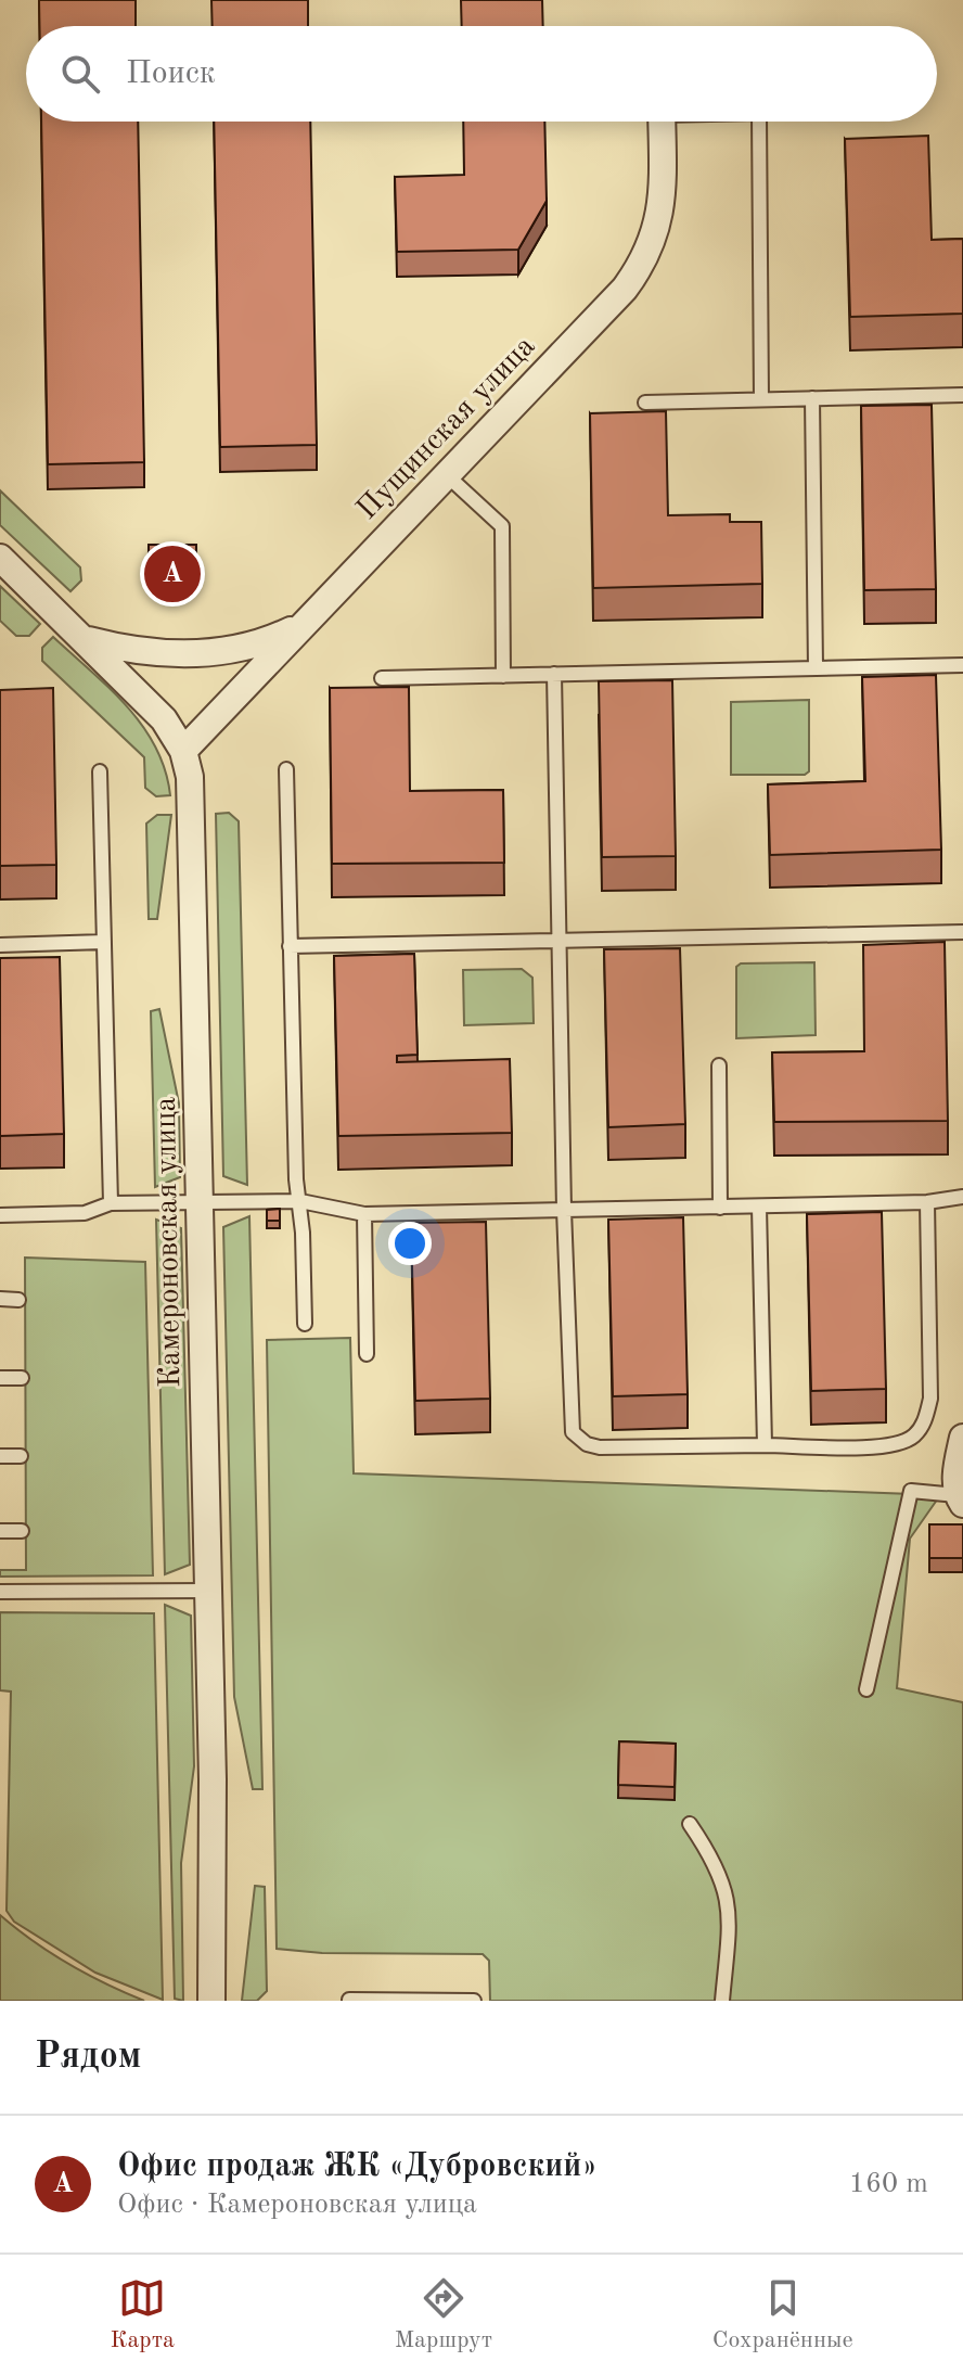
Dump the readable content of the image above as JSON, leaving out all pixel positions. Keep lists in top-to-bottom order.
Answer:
{
  "streets": {
    "street": ["Пущинская улица", "Камероновская улица"]
  },
  "crossings": [
    ["Пущинская улица", "Камероновская улица"]
  ],
  "page": {
    "search": "Поиск",
    "pins": "A",
    "heading": "Рядом",
    "list": [
      {
        "mark": "A",
        "name": "Офис продаж ЖК «Дубровский»",
        "note": "Офис · Камероновская улица",
        "value": "160 m"
      }
    ],
    "nav": ["Карта", "Маршрут", "Сохранённые"]
  }
}
